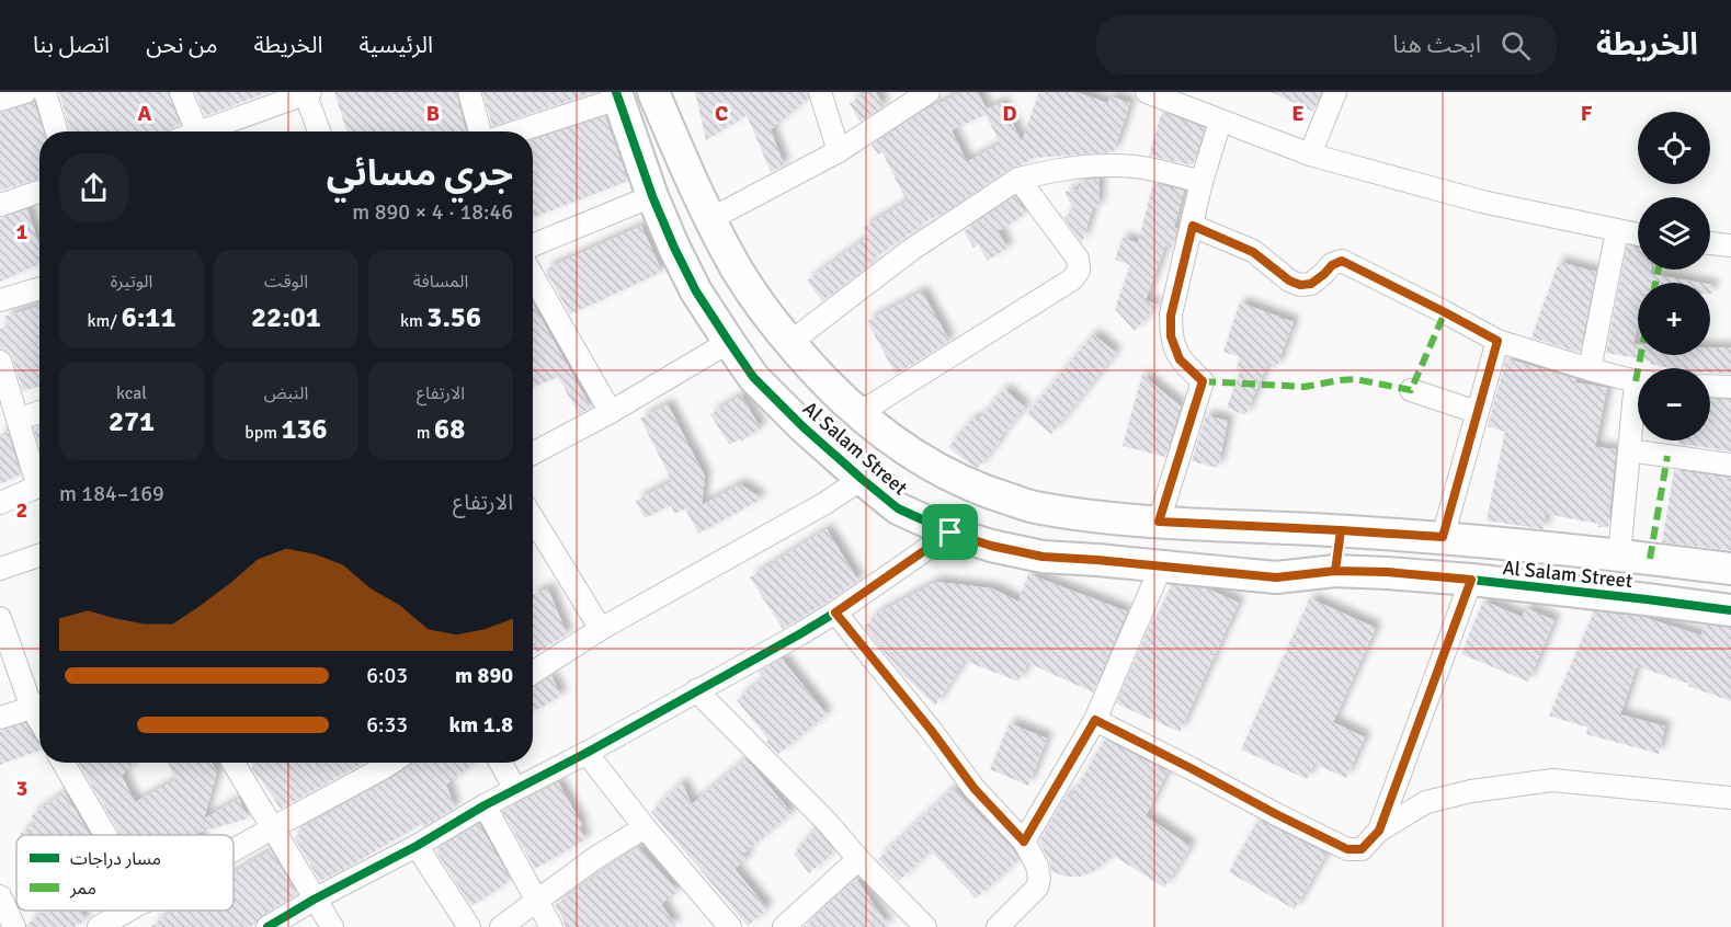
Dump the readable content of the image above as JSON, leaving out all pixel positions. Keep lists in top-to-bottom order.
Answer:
{
  "streets": {
    "street": ["Al Salam Street"]
  },
  "legend": ["مسار دراجات", "ممر"],
  "page": {
    "header": "الخريطة",
    "search": "ابحث هنا",
    "nav": [
      "الرئيسية",
      "الخريطة",
      "من نحن",
      "اتصل بنا"
    ],
    "map_buttons": ["+", "−"],
    "heading": ["جري مسائي", "18:46 · 4 × 890 m"],
    "stats": [
      ["المسافة", "3.56 km"],
      ["الوقت", "22:01"],
      ["الوتيرة", "6:11 /km"],
      ["الارتفاع", "68 m"],
      ["النبض", "136 bpm"],
      ["kcal", "271"]
    ],
    "chart": ["الارتفاع", "169–184 m"],
    "list": [
      {
        "name": "890 m",
        "note": "6:03"
      },
      {
        "name": "1.8 km",
        "note": "6:33"
      }
    ]
  },
  "grid": {
    "columns": [
      "A",
      "B",
      "C",
      "D",
      "E",
      "F"
    ],
    "rows": ["1", "2", "3"]
  }
}
